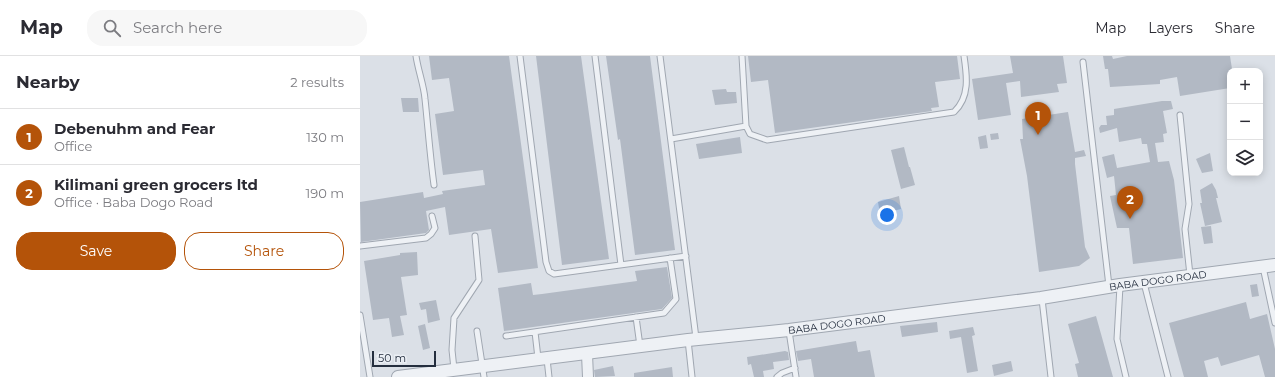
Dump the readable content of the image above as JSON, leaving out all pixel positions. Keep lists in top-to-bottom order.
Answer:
{
  "streets": {
    "street": ["BABA DOGO ROAD"]
  },
  "scale_bar": "50 m",
  "page": {
    "header": "Map",
    "search": "Search here",
    "nav": ["Map", "Layers", "Share"],
    "heading": ["Nearby", "2 results"],
    "map_buttons": ["+", "−"],
    "pins": ["1", "2"],
    "list": [
      {
        "mark": "1",
        "name": "Debenuhm and Fear",
        "note": "Office",
        "value": "130 m"
      },
      {
        "mark": "2",
        "name": "Kilimani green grocers ltd",
        "note": "Office · Baba Dogo Road",
        "value": "190 m"
      }
    ],
    "buttons": ["Save", "Share"],
    "scale": "50 m"
  }
}
